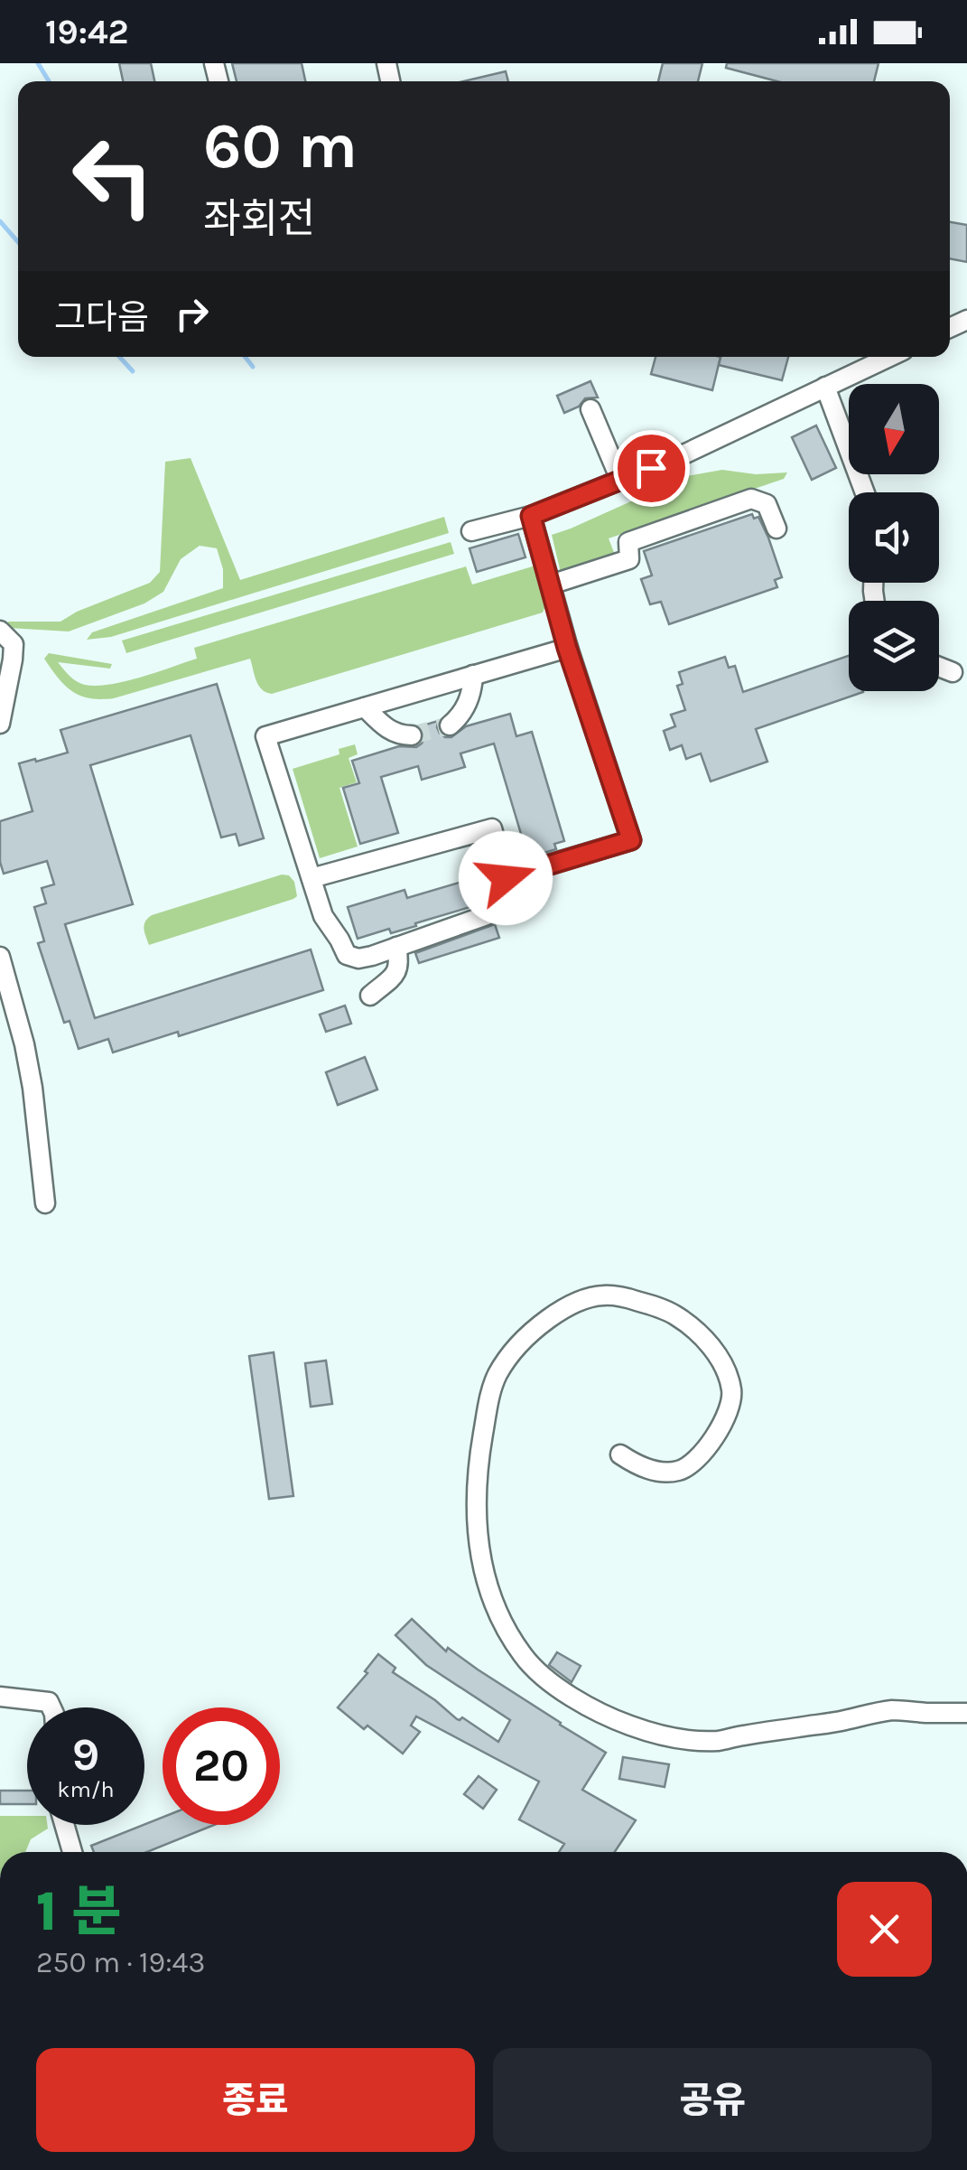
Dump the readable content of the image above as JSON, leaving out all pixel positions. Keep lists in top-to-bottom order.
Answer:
{
  "north": "bottom",
  "page": {
    "status": "19:42",
    "turn": ["60 m", "좌회전"],
    "then": "그다음",
    "speed": "9 km/h",
    "limit": "20",
    "heading": ["1 분", "250 m · 19:43"],
    "buttons": ["종료", "공유"]
  }
}
